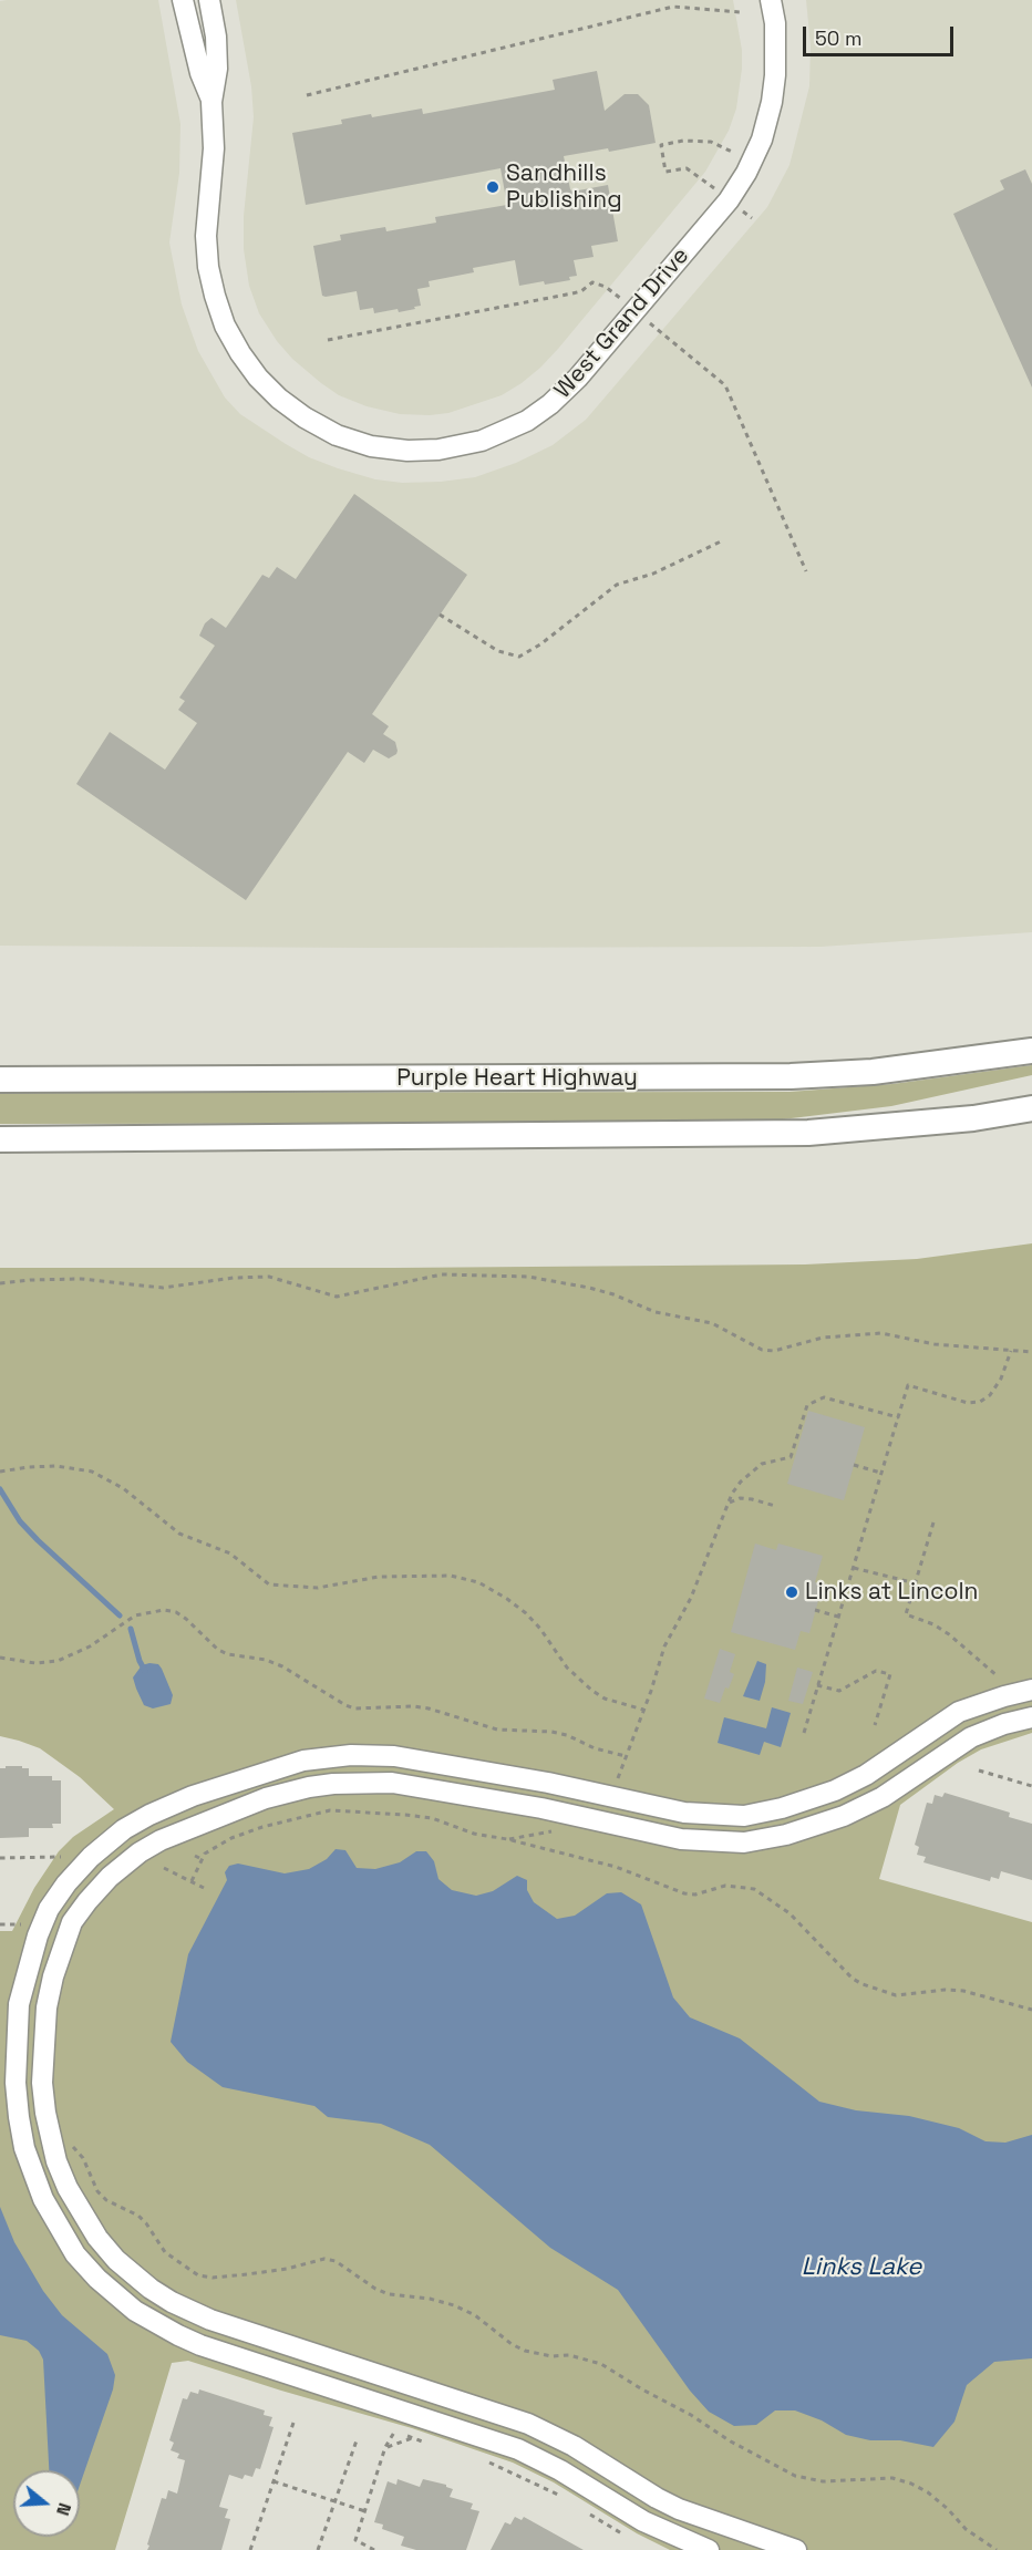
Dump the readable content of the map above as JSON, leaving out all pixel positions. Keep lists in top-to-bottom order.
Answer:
{
  "streets": {
    "main road": ["Purple Heart Highway"],
    "street": ["West Grand Drive"]
  },
  "water": ["Links Lake"],
  "places": ["Sandhills Publishing", "Links at Lincoln"],
  "scale_bar": "50 m",
  "north": "right"
}
